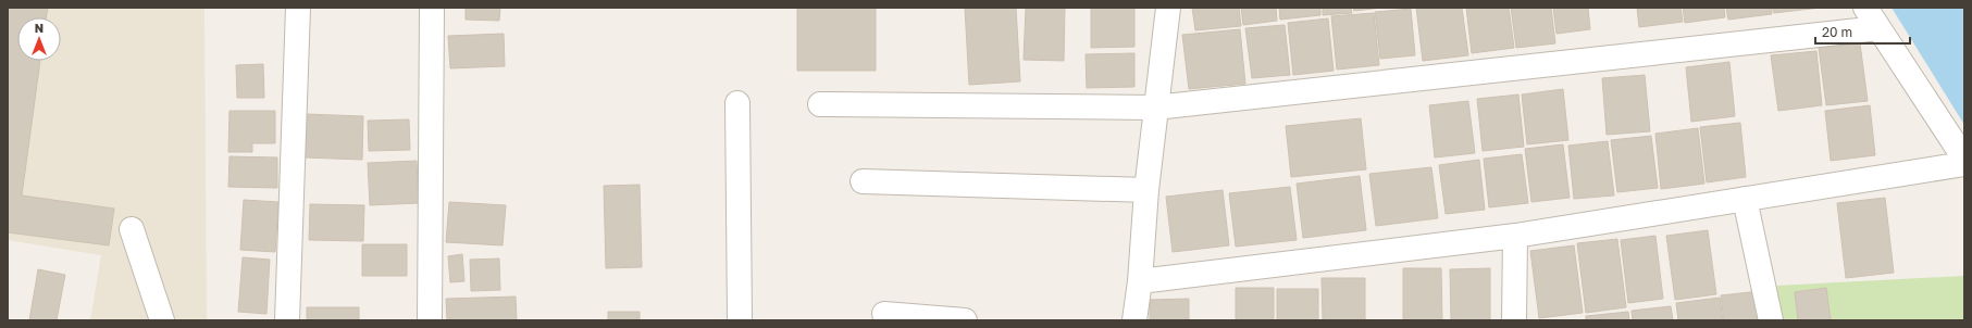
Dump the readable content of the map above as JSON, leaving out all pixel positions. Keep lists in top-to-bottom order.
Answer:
{
  "scale_bar": "20 m",
  "north": "top"
}
